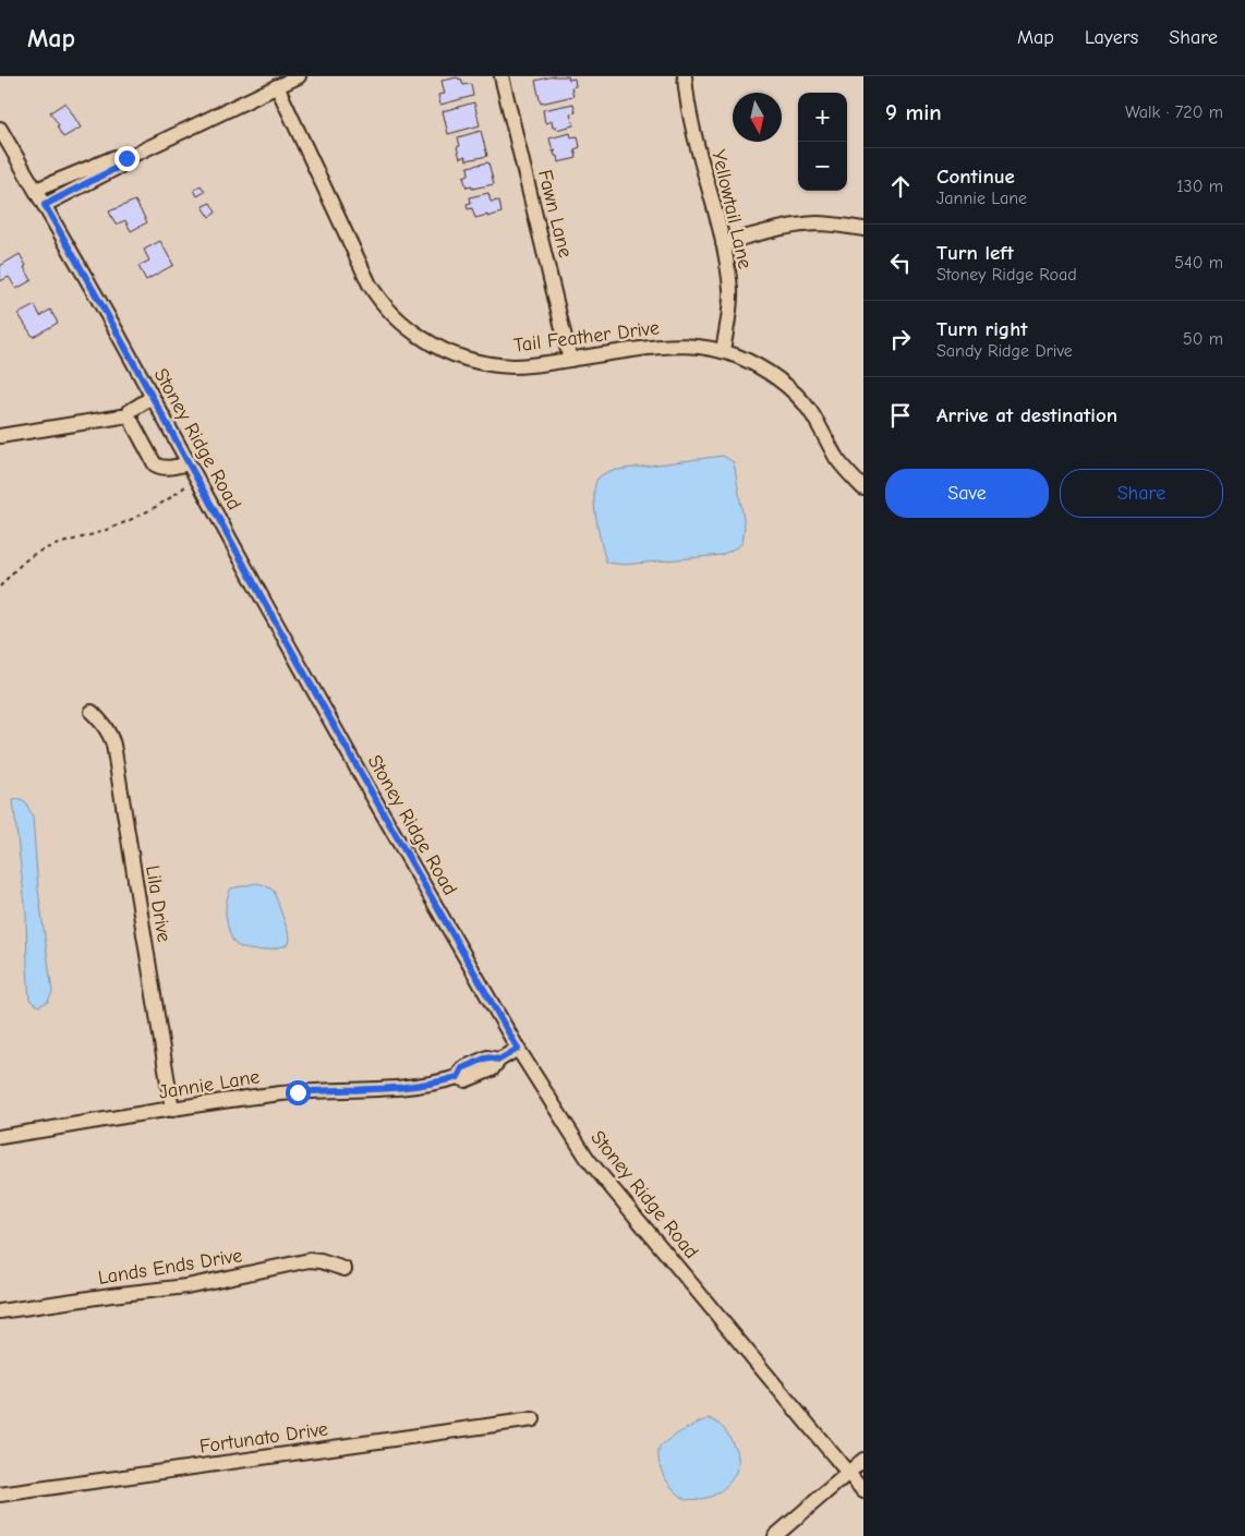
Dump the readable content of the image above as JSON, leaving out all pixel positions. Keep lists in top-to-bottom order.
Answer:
{
  "streets": {
    "street": [
      "Yellowtail Lane",
      "Fawn Lane",
      "Tail Feather Drive",
      "Stoney Ridge Road",
      "Lila Drive",
      "Jannie Lane",
      "Lands Ends Drive",
      "Fortunato Drive"
    ]
  },
  "crossings": [
    ["Yellowtail Lane", "Tail Feather Drive"],
    ["Fawn Lane", "Tail Feather Drive"],
    ["Stoney Ridge Road", "Jannie Lane"],
    ["Lila Drive", "Jannie Lane"]
  ],
  "north": "bottom",
  "page": {
    "header": "Map",
    "nav": ["Map", "Layers", "Share"],
    "heading": ["9 min", "Walk · 720 m"],
    "map_buttons": ["+", "−"],
    "list": [
      ["Continue", "Jannie Lane", "130 m"],
      ["Turn left", "Stoney Ridge Road", "540 m"],
      ["Turn right", "Sandy Ridge Drive", "50 m"],
      "Arrive at destination"
    ],
    "buttons": ["Save", "Share"]
  }
}
